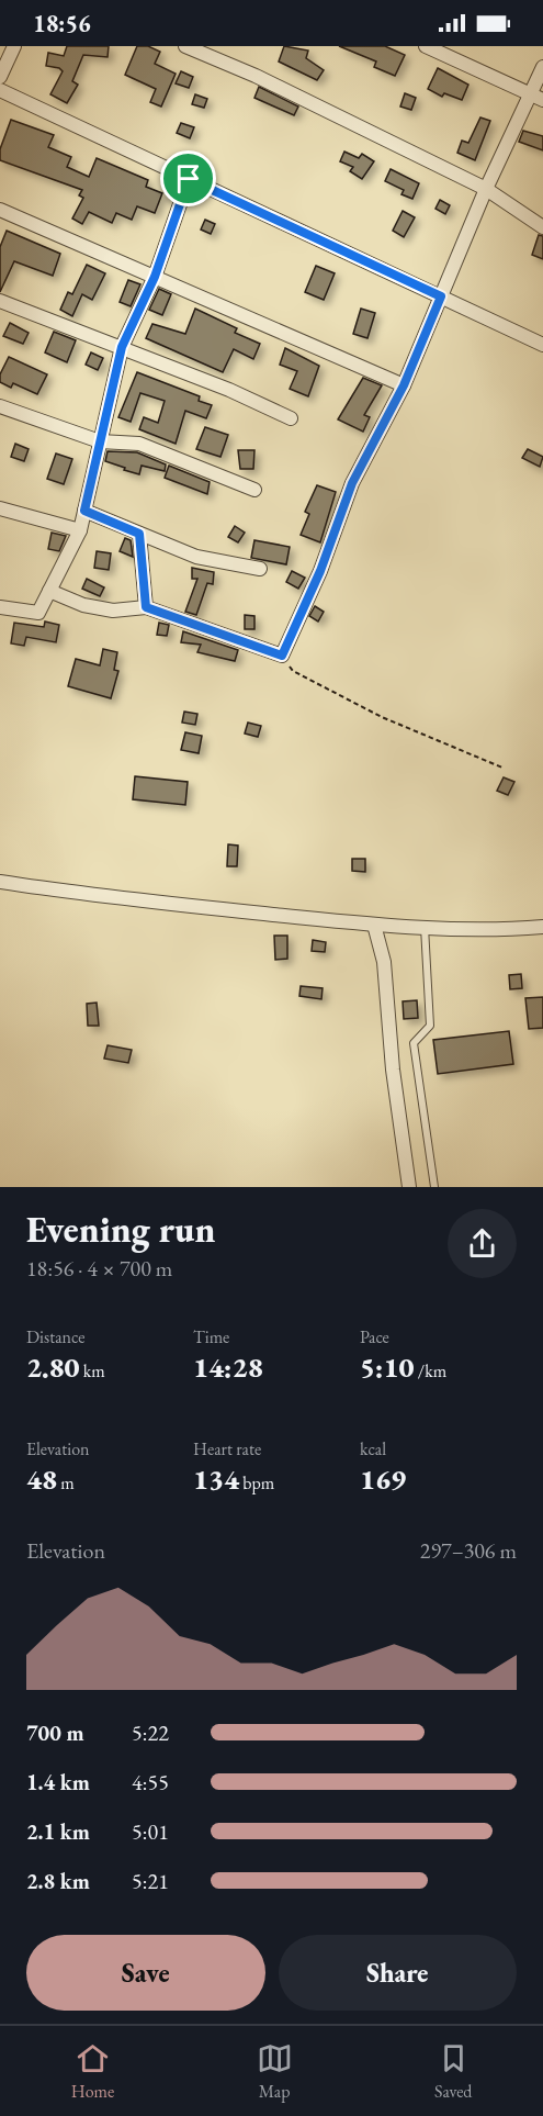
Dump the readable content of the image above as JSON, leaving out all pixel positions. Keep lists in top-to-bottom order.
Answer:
{
  "page": {
    "status": "18:56",
    "heading": ["Evening run", "18:56 · 4 × 700 m"],
    "stats": [
      ["Distance", "2.80 km"],
      ["Time", "14:28"],
      ["Pace", "5:10 /km"],
      ["Elevation", "48 m"],
      ["Heart rate", "134 bpm"],
      ["kcal", "169"]
    ],
    "chart": ["Elevation", "297–306 m"],
    "list": [
      {
        "name": "700 m",
        "note": "5:22"
      },
      {
        "name": "1.4 km",
        "note": "4:55"
      },
      {
        "name": "2.1 km",
        "note": "5:01"
      },
      {
        "name": "2.8 km",
        "note": "5:21"
      }
    ],
    "buttons": ["Save", "Share"],
    "tabs": ["Home", "Map", "Saved"]
  }
}
